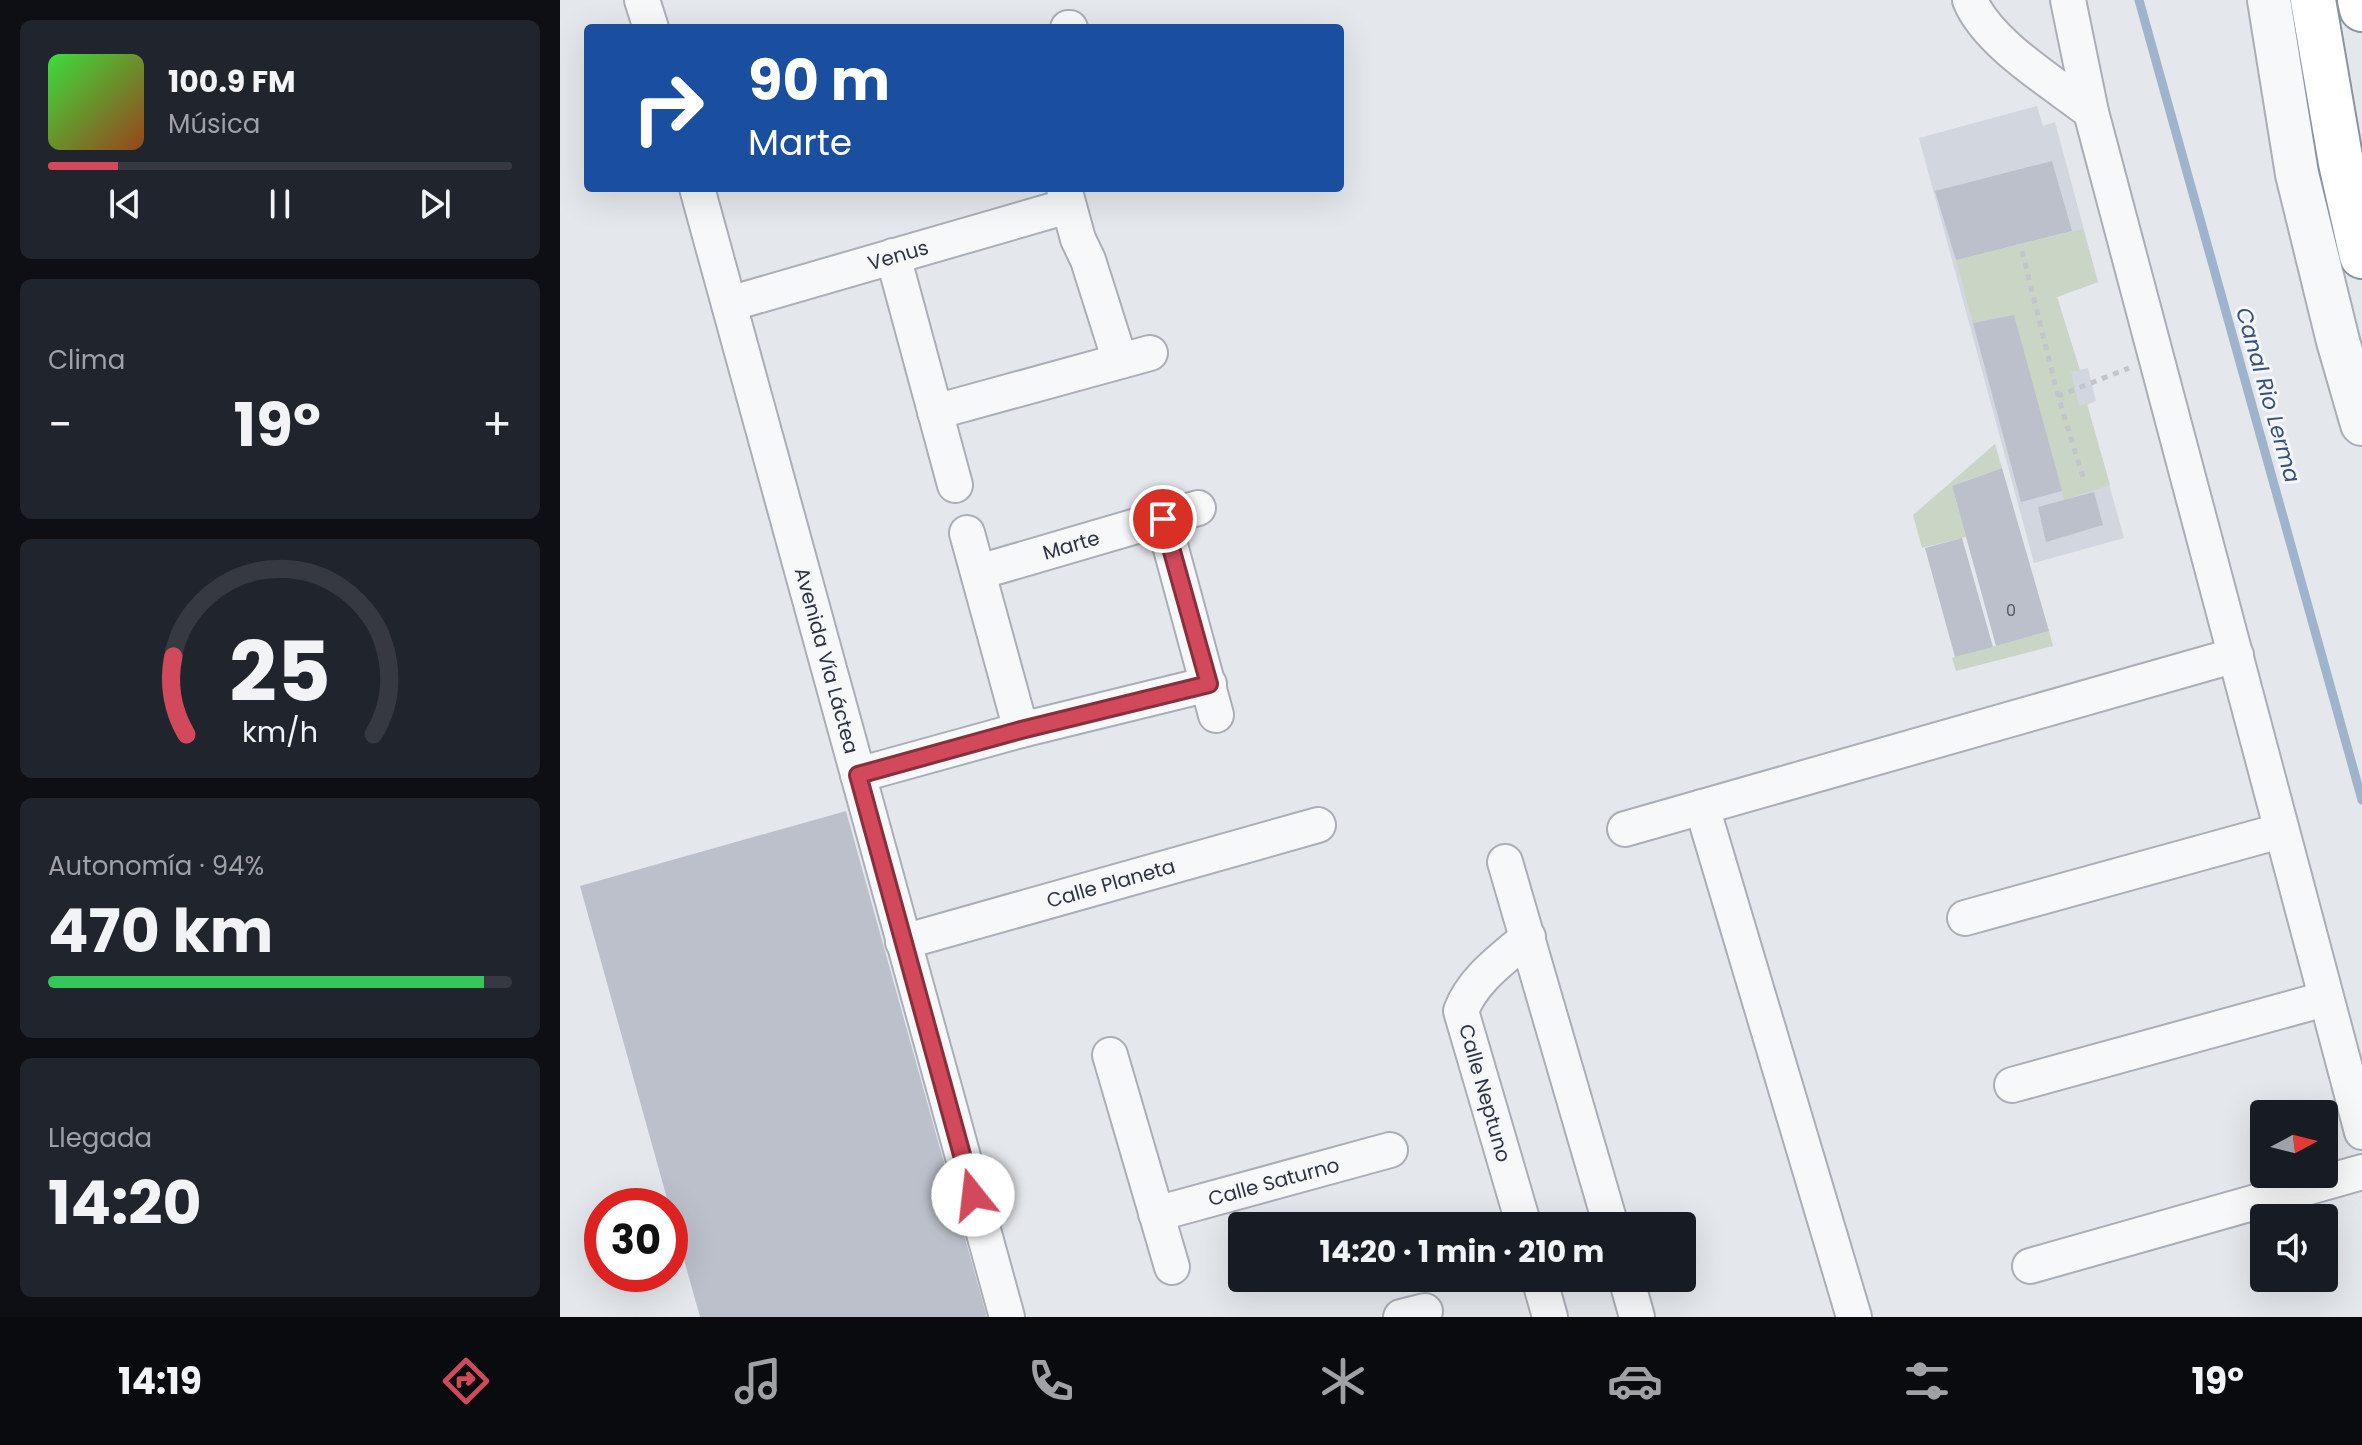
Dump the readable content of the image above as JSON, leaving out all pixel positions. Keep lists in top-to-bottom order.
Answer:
{
  "streets": {
    "street": [
      "Venus",
      "Marte",
      "Avenida Vía Láctea",
      "Calle Planeta",
      "Calle Neptuno",
      "Calle Saturno"
    ]
  },
  "crossings": [
    ["Venus", "Avenida Vía Láctea"],
    ["Avenida Vía Láctea", "Calle Planeta"]
  ],
  "water": ["Canal Rio Lerma"],
  "house_numbers": ["0"],
  "north": "right",
  "page": {
    "turn": ["90 m", "Marte"],
    "song": ["100.9 FM", "Música"],
    "tile": [
      "Clima",
      ["Autonomía · 94%", "470 km"],
      ["Llegada", "14:20"]
    ],
    "heat": ["−", "19°", "+"],
    "limit": "30",
    "trip": "14:20 · 1 min · 210 m",
    "tabs": ["14:19", "19°"],
    "gauge": ["25", "km/h"]
  }
}
